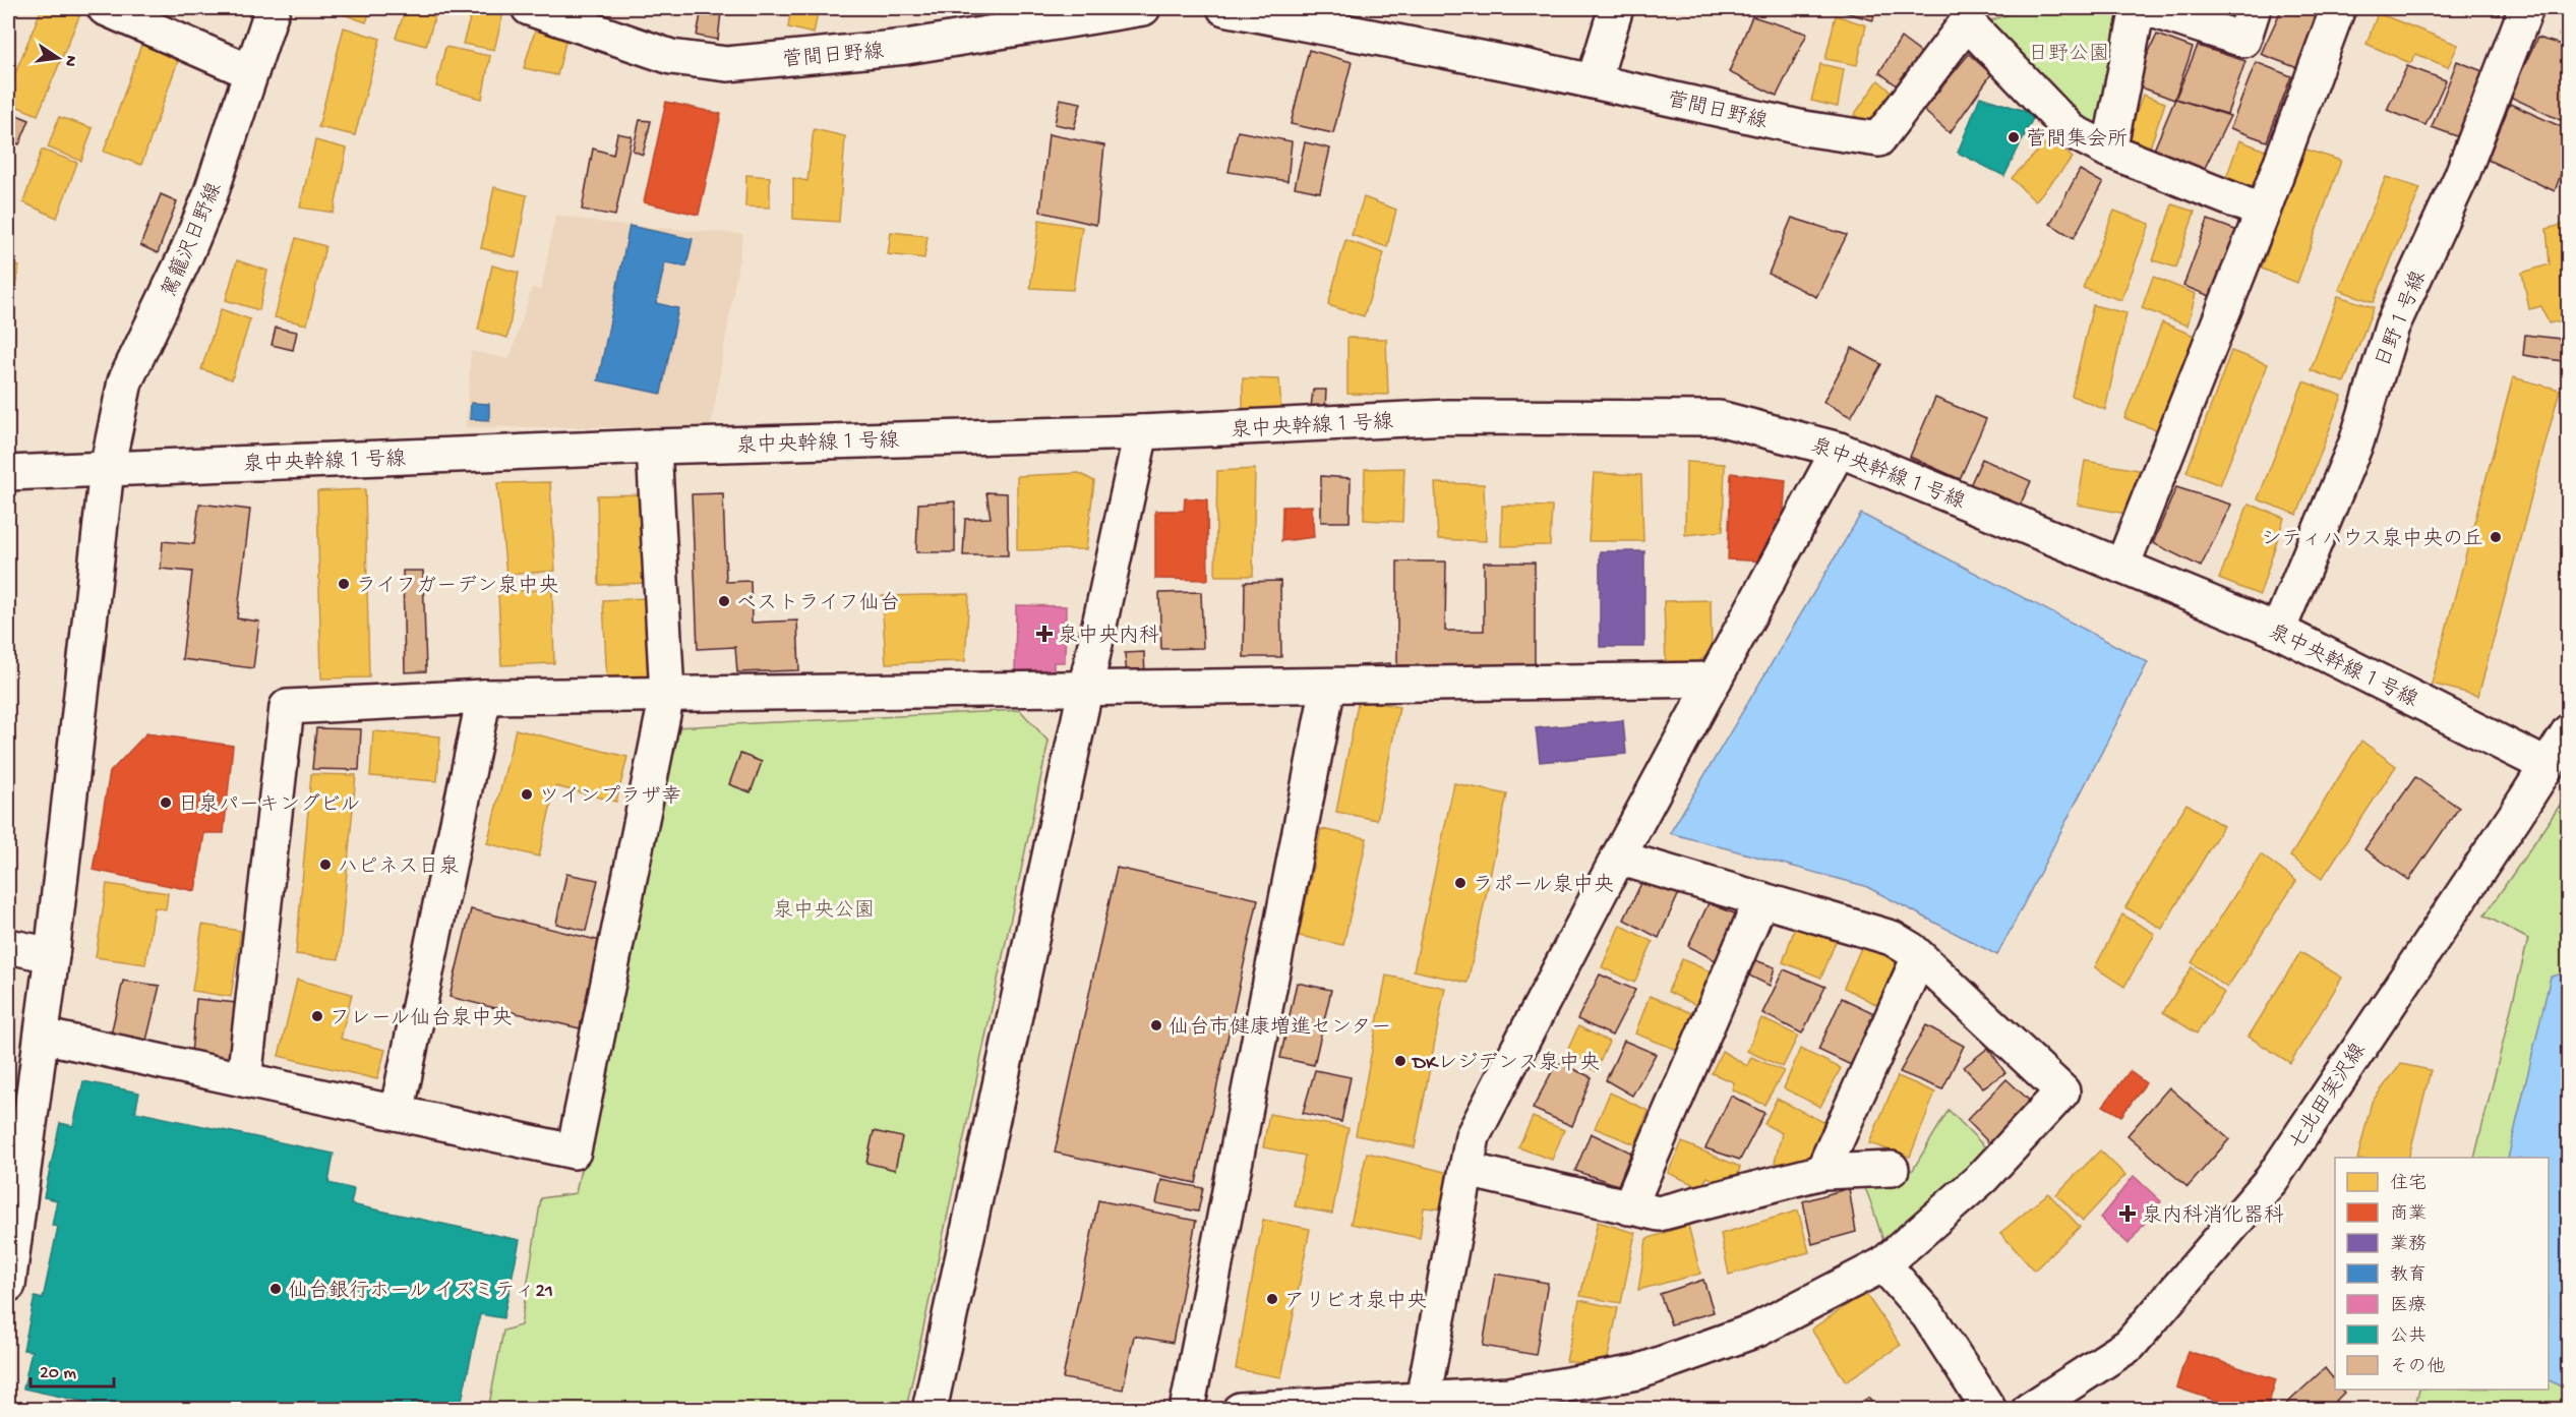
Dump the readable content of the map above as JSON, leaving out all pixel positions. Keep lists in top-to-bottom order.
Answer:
{
  "streets": {
    "street": [
      "菅間日野線",
      "駕籠沢日野線",
      "日野１号線",
      "泉中央幹線１号線",
      "七北田実沢線"
    ]
  },
  "crossings": [
    ["駕籠沢日野線", "泉中央幹線１号線"],
    ["日野１号線", "泉中央幹線１号線"],
    ["泉中央幹線１号線", "七北田実沢線"]
  ],
  "parks": ["日野公園", "泉中央公園"],
  "places": {
    "other": [
      "菅間集会所",
      "シティハウス泉中央の丘",
      "ライフガーデン泉中央",
      "ベストライフ仙台",
      "ツインプラザ幸",
      "日泉パーキングビル",
      "ハピネス日泉",
      "ラポール泉中央",
      "フレール仙台泉中央",
      "仙台市健康増進センター",
      "DKレジデンス泉中央",
      "仙台銀行ホール イズミティ21",
      "アリビオ泉中央"
    ],
    "health": ["泉中央内科", "泉内科消化器科"]
  },
  "legend": [
    "住宅",
    "商業",
    "業務",
    "教育",
    "医療",
    "公共",
    "その他"
  ],
  "scale_bar": "20 m",
  "north": "right"
}
